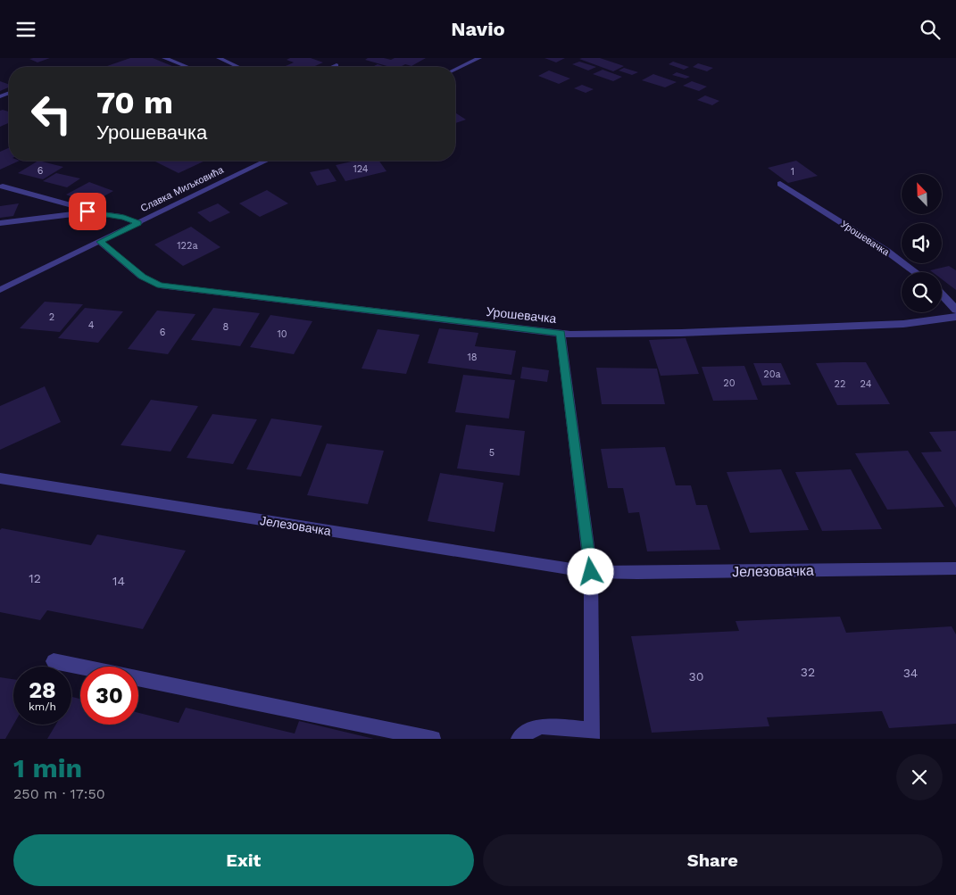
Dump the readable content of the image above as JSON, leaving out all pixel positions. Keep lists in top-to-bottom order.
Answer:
{
  "streets": {
    "street": ["Славка Миљковића", "Урошевачка", "Јелезовачка"]
  },
  "crossings": [
    ["Славка Миљковића", "Урошевачка"]
  ],
  "house_numbers": [
    "124",
    "6",
    "1",
    "122a",
    "2",
    "4",
    "8",
    "6",
    "10",
    "18",
    "20a",
    "20",
    "22",
    "24",
    "5",
    "12",
    "14",
    "32",
    "34",
    "30"
  ],
  "north": "top left",
  "page": {
    "header": "Navio",
    "turn": ["70 m", "Урошевачка"],
    "speed": "28 km/h",
    "limit": "30",
    "heading": ["1 min", "250 m · 17:50"],
    "buttons": ["Exit", "Share"]
  }
}
